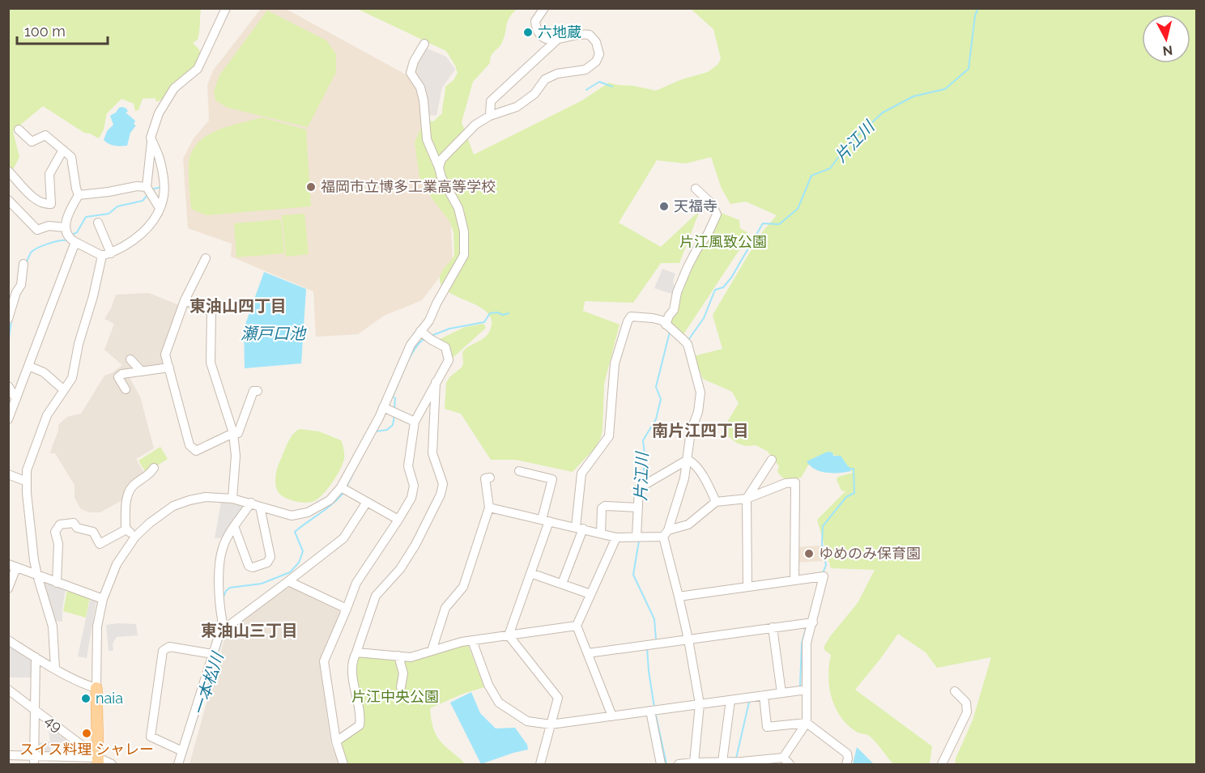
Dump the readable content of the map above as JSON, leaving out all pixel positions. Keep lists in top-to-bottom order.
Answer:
{
  "streets": {
    "street": ["49"]
  },
  "districts": ["東油山四丁目", "南片江四丁目", "東油山三丁目"],
  "water": ["片江川", "瀬戸口池", "一本松川"],
  "parks": ["片江風致公園", "片江中央公園"],
  "places": [
    "六地蔵",
    "福岡市立博多工業高等学校",
    "天福寺",
    "ゆめのみ保育園",
    "naia",
    "スイス料理 シャレー"
  ],
  "scale_bar": "100 m",
  "north": "bottom"
}
